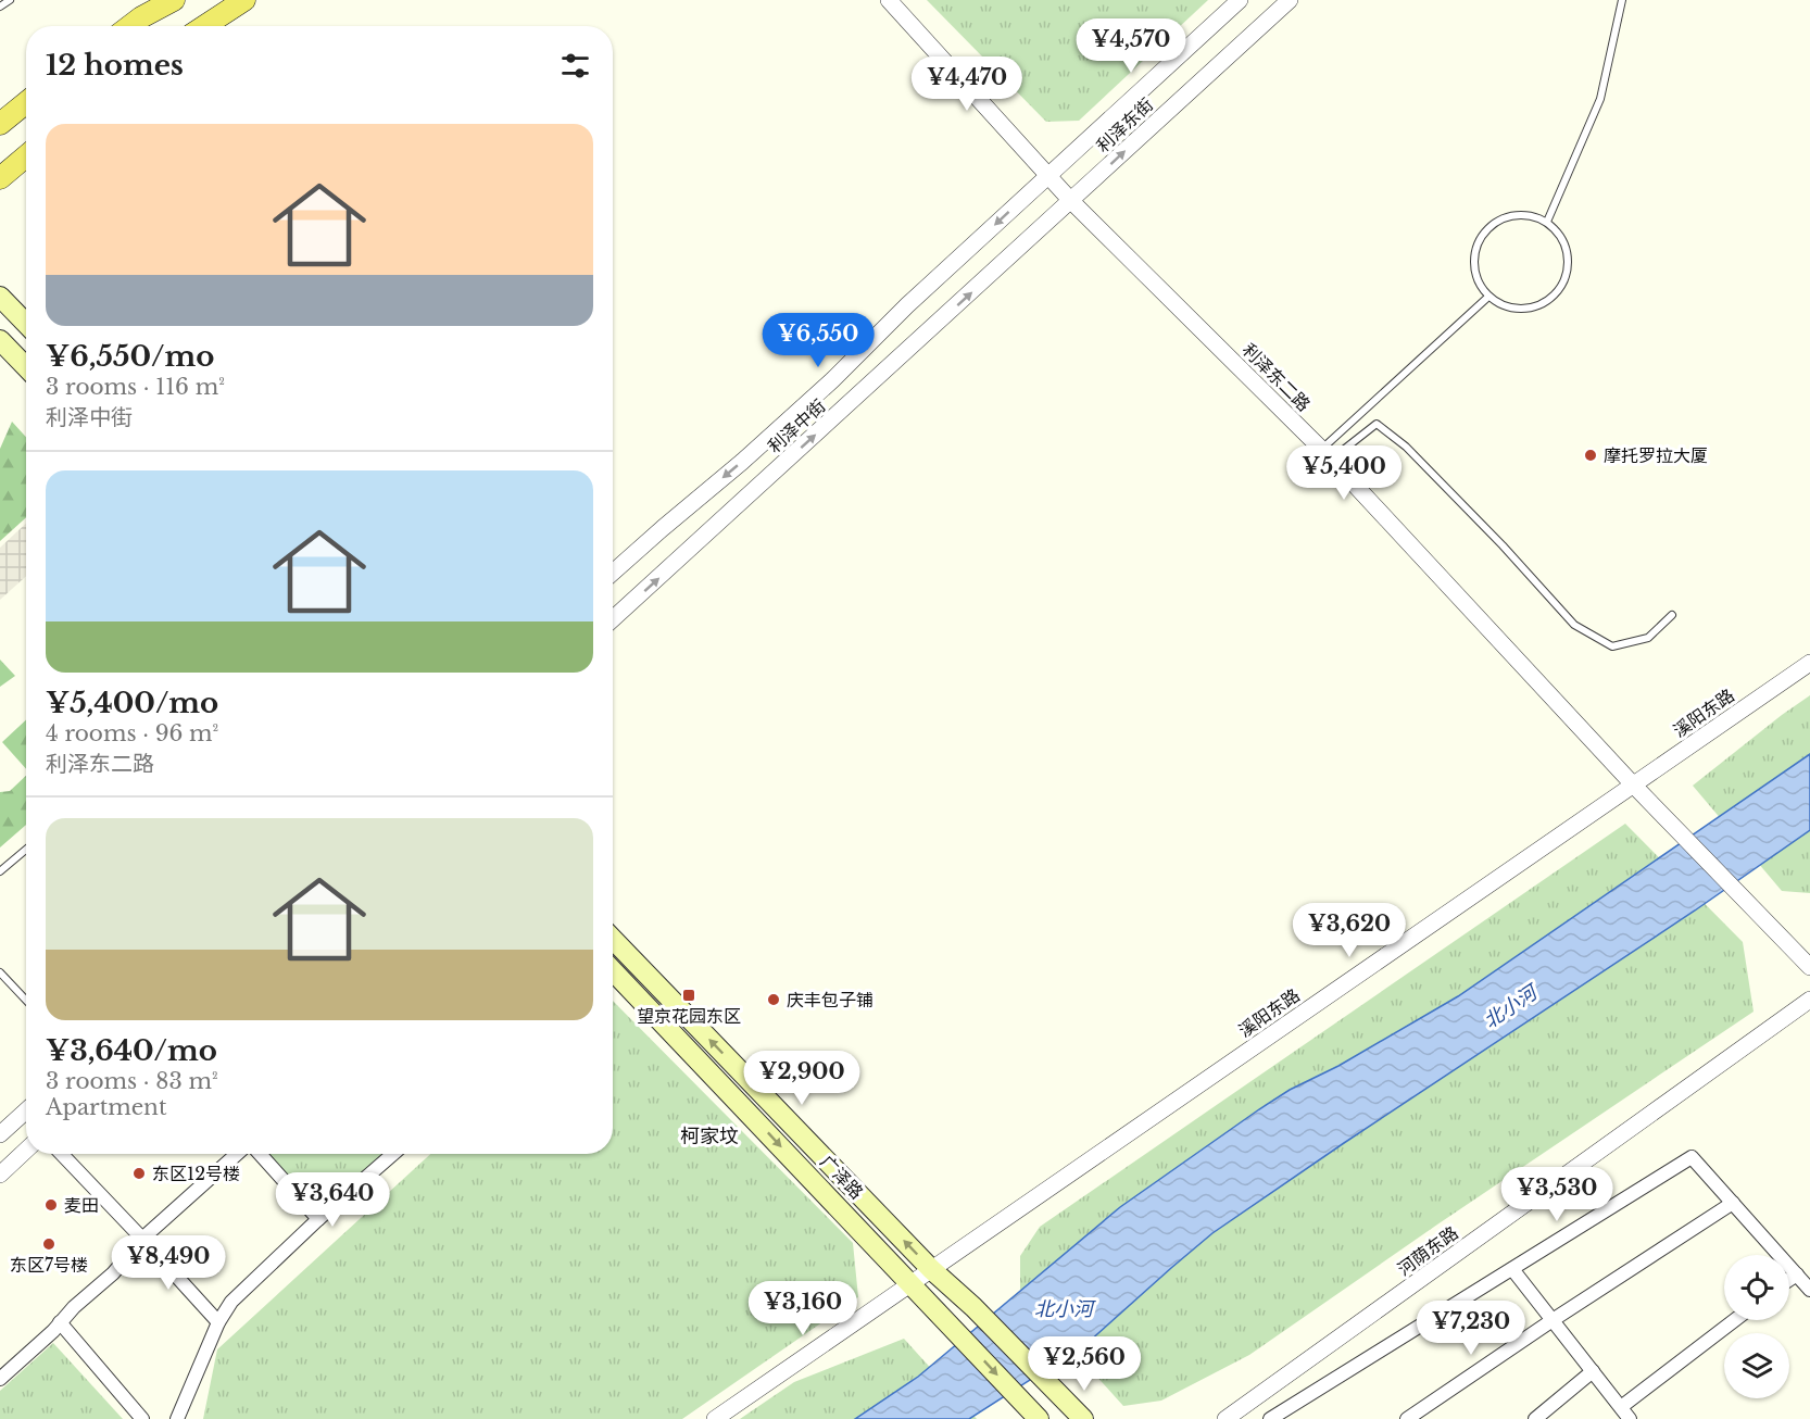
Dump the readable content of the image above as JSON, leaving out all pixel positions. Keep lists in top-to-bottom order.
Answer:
{
  "streets": {
    "main road": ["广泽路"],
    "street": [
      "利泽东街",
      "利泽东二路",
      "利泽中街",
      "溪阳东路",
      "河荫东路"
    ]
  },
  "crossings": [
    ["利泽东街", "利泽东二路"],
    ["利泽东街", "利泽中街"],
    ["利泽东二路", "利泽中街"],
    ["利泽东二路", "溪阳东路"],
    ["溪阳东路", "广泽路"]
  ],
  "districts": ["柯家坟"],
  "water": ["北小河"],
  "places": {
    "other": [
      "摩托罗拉大厦",
      "庆丰包子铺",
      "东区12号楼",
      "麦田",
      "东区7号楼"
    ],
    "transit": ["望京花园东区"]
  },
  "page": {
    "price": [
      "¥4,570",
      "¥4,470",
      "¥6,550",
      "¥5,400",
      "¥3,620",
      "¥2,900",
      "¥3,530",
      "¥3,640",
      "¥8,490",
      "¥3,160",
      "¥7,230",
      "¥2,560"
    ],
    "heading": "12 homes",
    "list": [
      {
        "name": "¥6,550/mo",
        "note": "3 rooms · 116 m² · 利泽中街"
      },
      {
        "name": "¥5,400/mo",
        "note": "4 rooms · 96 m² · 利泽东二路"
      },
      {
        "name": "¥3,640/mo",
        "note": "3 rooms · 83 m² · Apartment"
      }
    ]
  }
}
